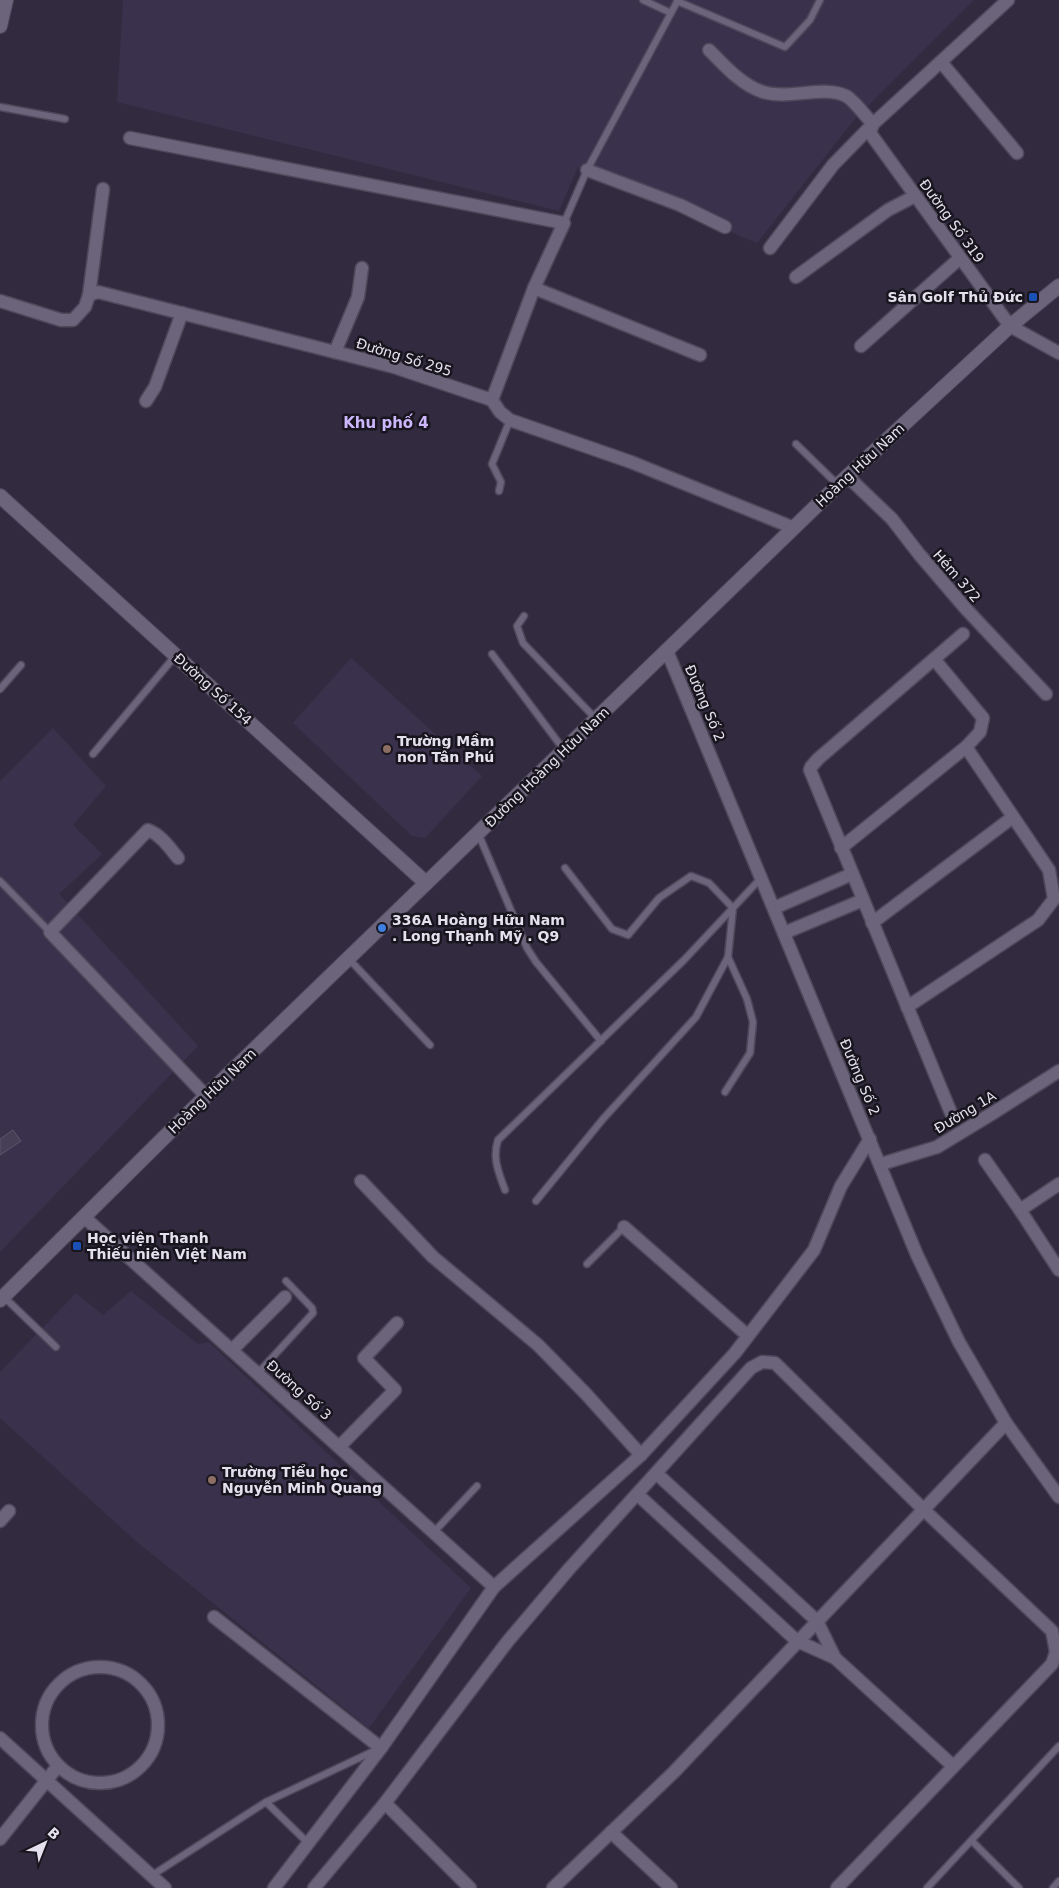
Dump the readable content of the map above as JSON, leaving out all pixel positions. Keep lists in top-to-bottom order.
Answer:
{
  "streets": {
    "main road": ["Hoàng Hữu Nam", "Đường Số 154", "Đường Hoàng Hữu Nam"],
    "street": [
      "Đường Số 319",
      "Đường Số 295",
      "Hẻm 372",
      "Đường Số 2",
      "Đường 1A",
      "Đường Số 3"
    ]
  },
  "crossings": [
    ["Đường Số 319", "Hoàng Hữu Nam"],
    ["Hoàng Hữu Nam", "Hẻm 372"],
    ["Hoàng Hữu Nam", "Đường Số 154"],
    ["Hoàng Hữu Nam", "Đường Số 2"],
    ["Hoàng Hữu Nam", "Đường Hoàng Hữu Nam"],
    ["Hoàng Hữu Nam", "Đường Số 3"],
    ["Đường Số 154", "Đường Hoàng Hữu Nam"],
    ["Đường Số 2", "Đường Hoàng Hữu Nam"],
    ["Đường Số 2", "Đường 1A"]
  ],
  "districts": ["Khu phố 4"],
  "places": {
    "transit": ["Sân Golf Thủ Đức", "Học viện Thanh Thiếu niên Việt Nam"],
    "other": ["Trường Mầm non Tân Phú", "336A Hoàng Hữu Nam . Long Thạnh Mỹ . Q9", "Trường Tiểu học Nguyễn Minh Quang"]
  },
  "north": "top right"
}
